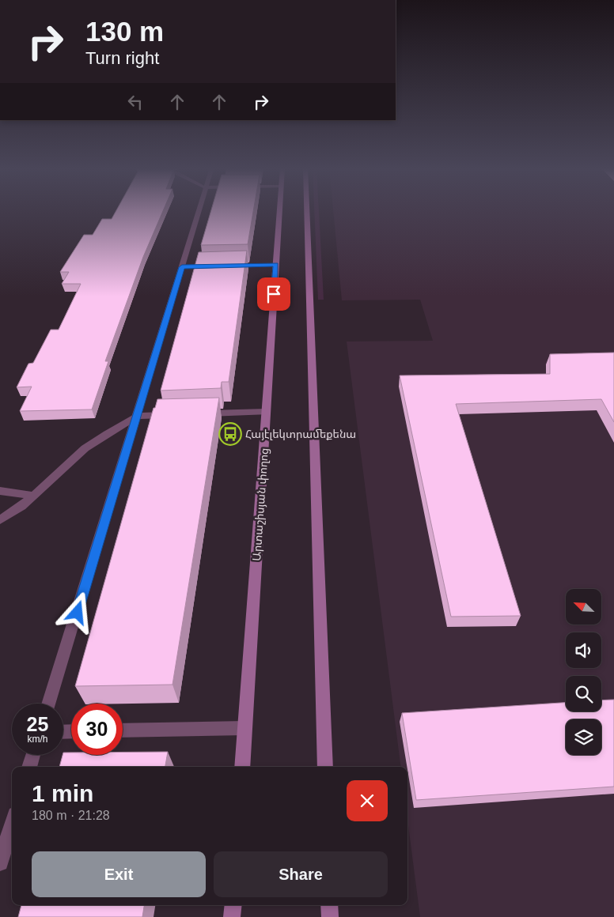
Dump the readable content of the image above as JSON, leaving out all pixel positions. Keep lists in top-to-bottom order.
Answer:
{
  "streets": {
    "main road": ["Արտաշիսյան փողոց"]
  },
  "places": {
    "bus stop": ["Հայէլեկտրամեքենա"]
  },
  "north": "top left",
  "page": {
    "turn": ["130 m", "Turn right"],
    "speed": "25 km/h",
    "limit": "30",
    "heading": ["1 min", "180 m · 21:28"],
    "buttons": ["Exit", "Share"]
  }
}
